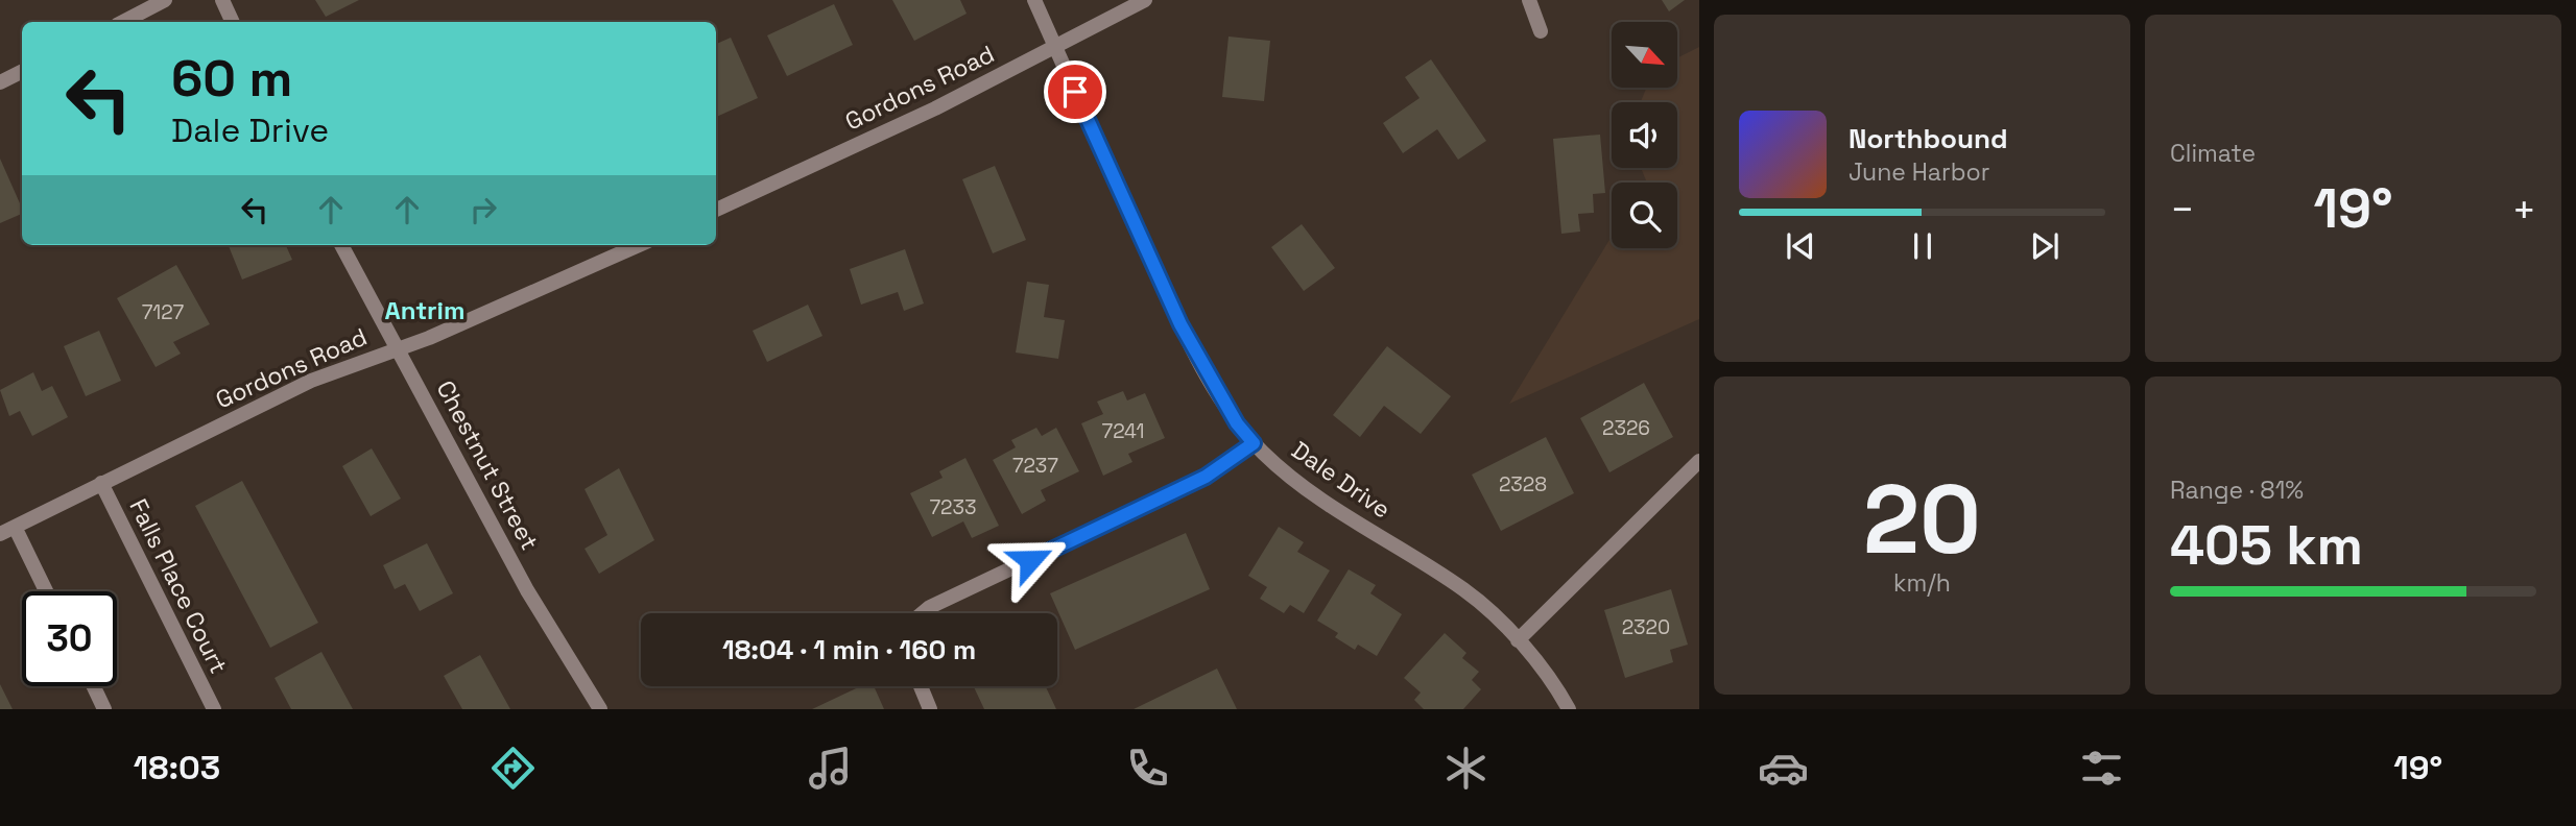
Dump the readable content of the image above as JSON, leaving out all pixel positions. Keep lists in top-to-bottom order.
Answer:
{
  "streets": {
    "street": [
      "Gordons Road",
      "Chestnut Street",
      "Dale Drive",
      "Falls Place Court"
    ]
  },
  "crossings": [
    ["Gordons Road", "Chestnut Street"],
    ["Gordons Road", "Dale Drive"],
    ["Gordons Road", "Falls Place Court"]
  ],
  "districts": ["Antrim"],
  "house_numbers": [
    "7127",
    "2326",
    "7241",
    "7237",
    "2328",
    "7233",
    "2320"
  ],
  "north": "bottom right",
  "page": {
    "tile": [
      "Climate",
      ["20", "km/h"],
      ["Range · 81%", "405 km"]
    ],
    "turn": ["60 m", "Dale Drive"],
    "song": ["Northbound", "June Harbor"],
    "heat": ["−", "19°", "+"],
    "limit": "30",
    "trip": "18:04 · 1 min · 160 m",
    "tabs": ["18:03", "19°"]
  }
}
